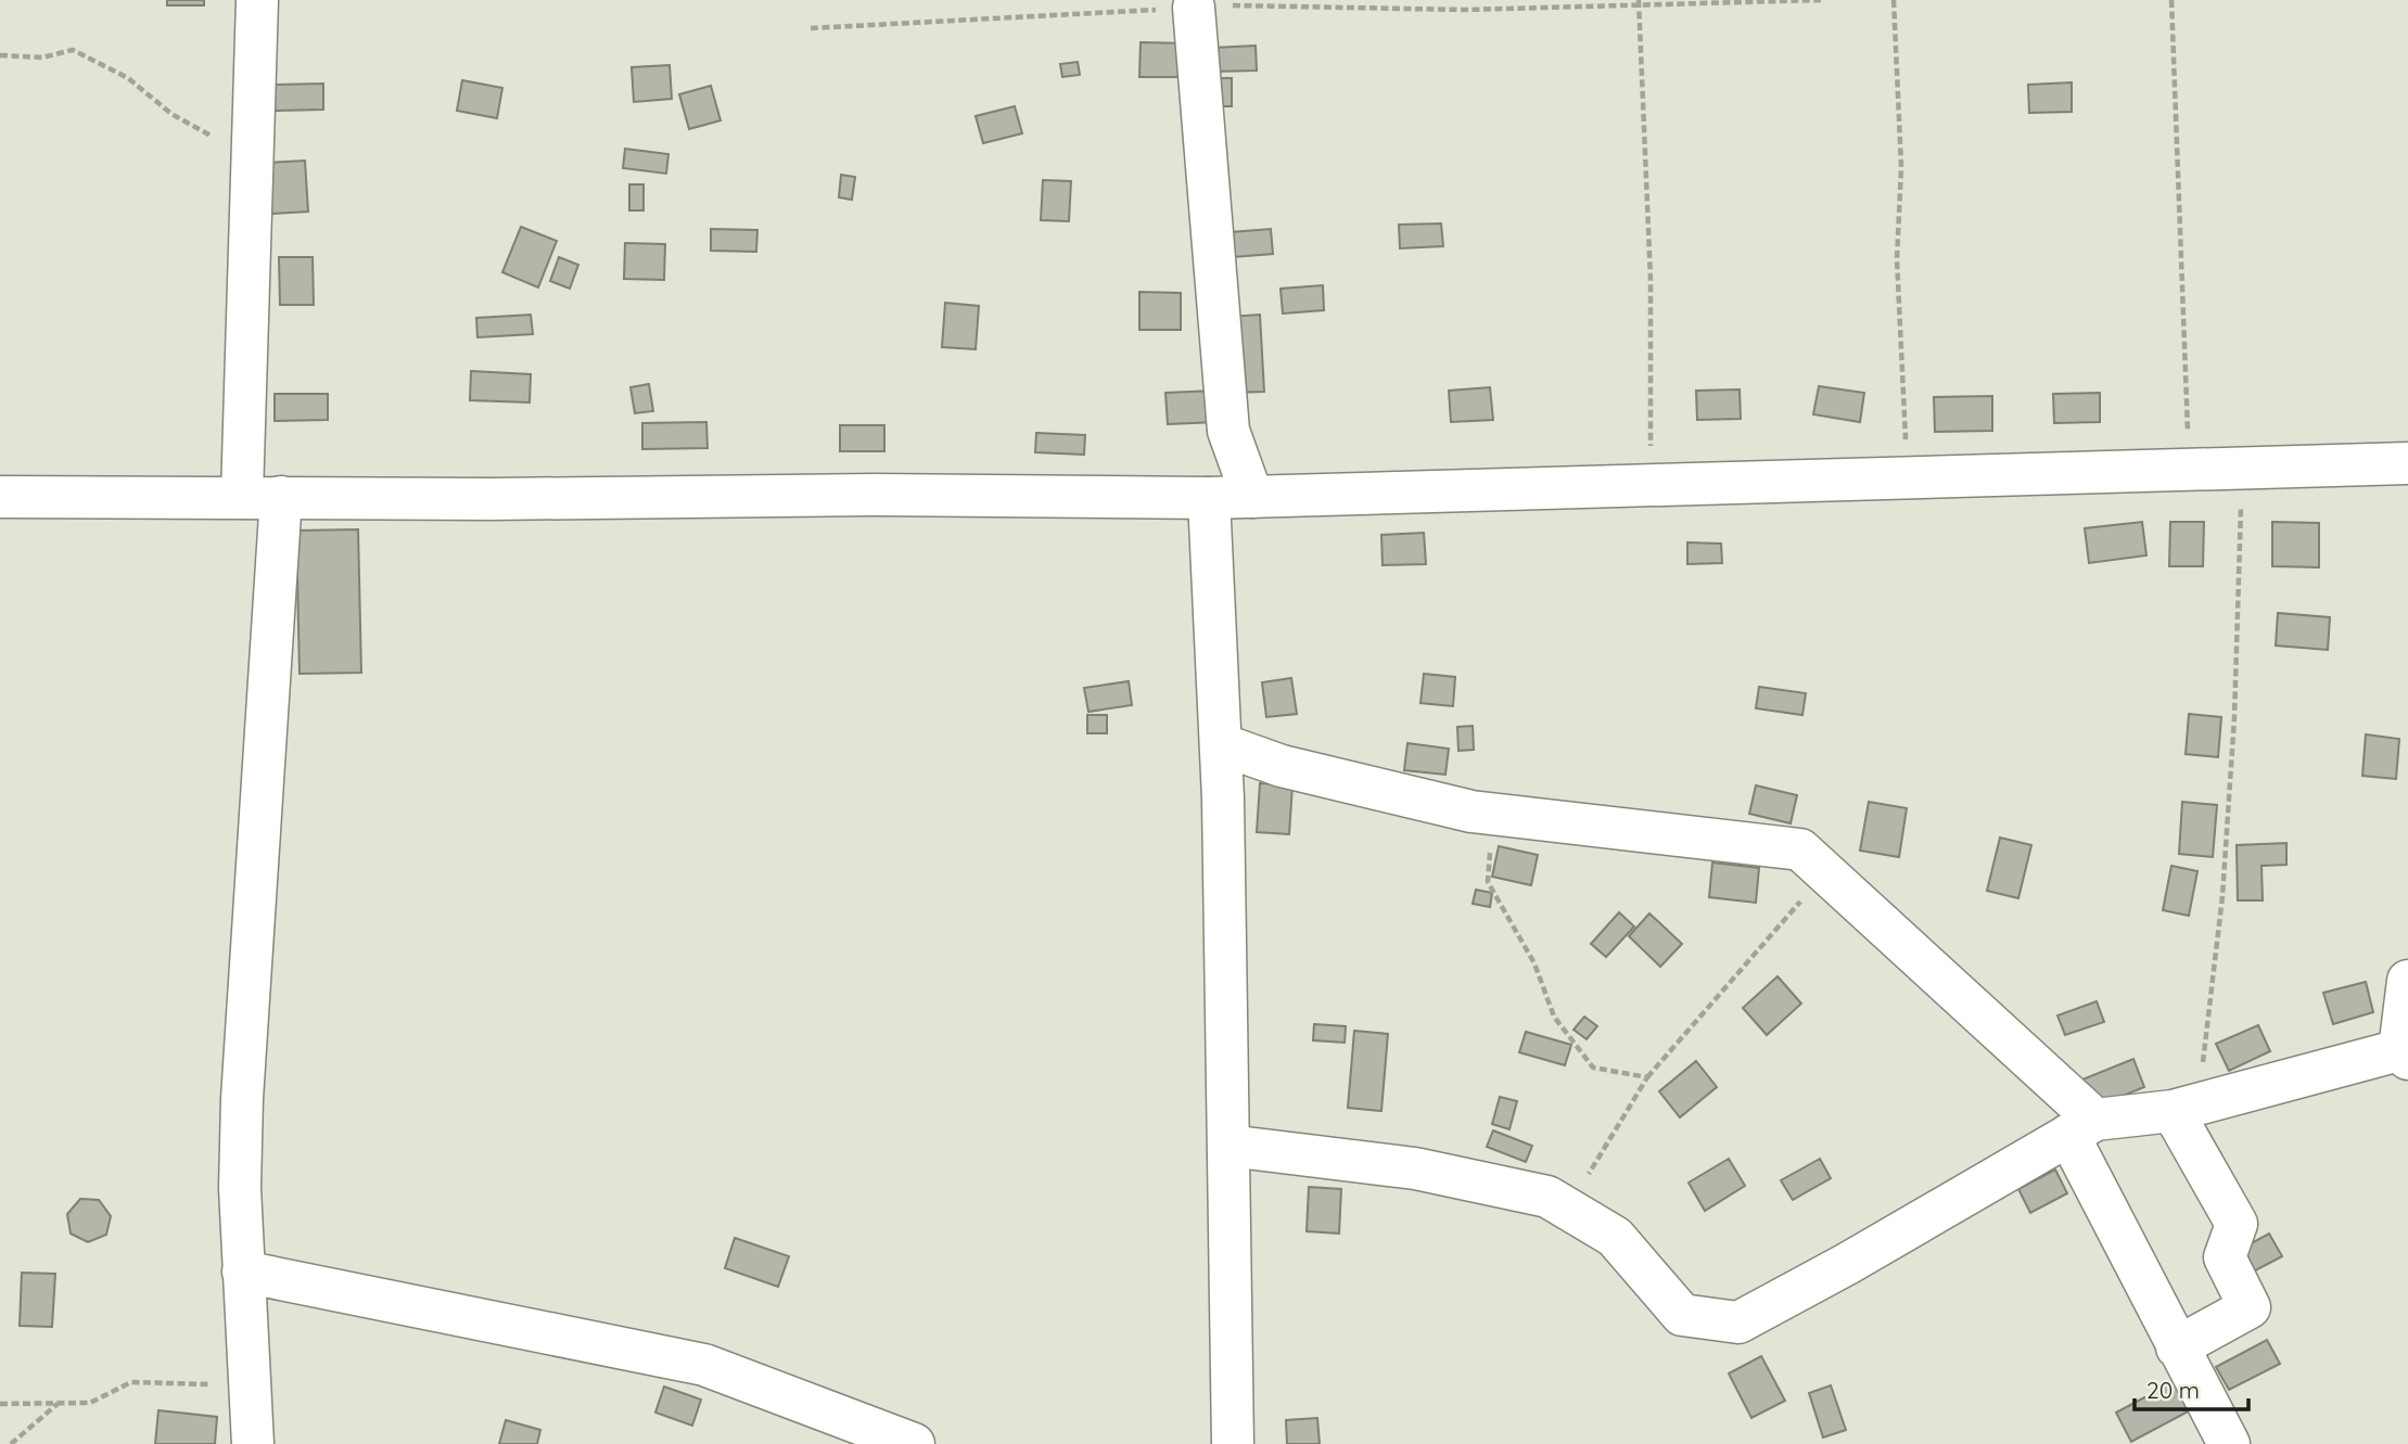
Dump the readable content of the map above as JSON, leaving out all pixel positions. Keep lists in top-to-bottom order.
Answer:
{
  "scale_bar": "20 m"
}
